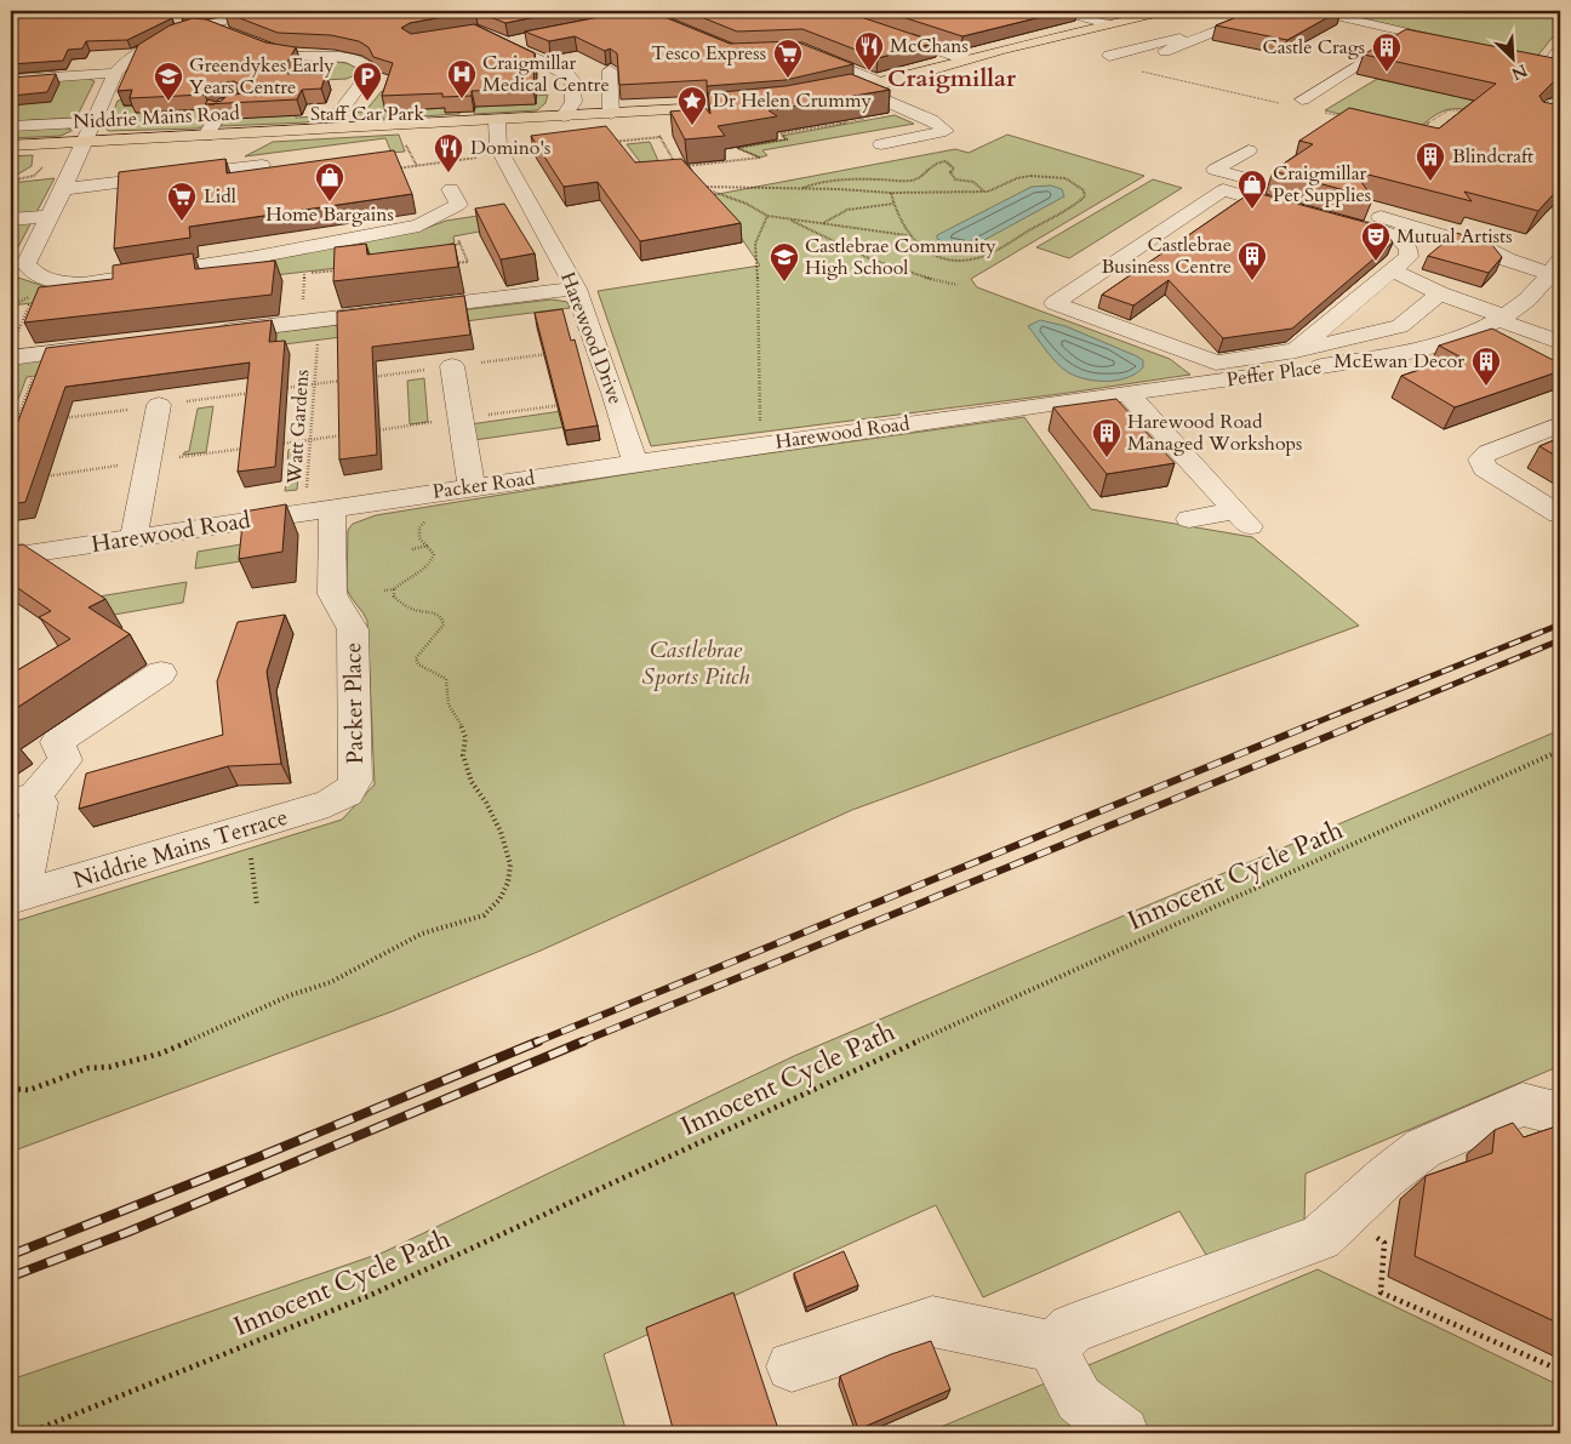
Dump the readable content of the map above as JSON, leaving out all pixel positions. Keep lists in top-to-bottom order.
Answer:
{
  "streets": {
    "main road": ["Niddrie Mains Road"],
    "street": [
      "Harewood Drive",
      "Peffer Place",
      "Harewood Road",
      "Packer Road",
      "Packer Place",
      "Niddrie Mains Terrace"
    ],
    "path": ["Watt Gardens", "Innocent Cycle Path"]
  },
  "crossings": [
    ["Niddrie Mains Road", "Harewood Drive"],
    ["Harewood Drive", "Harewood Road"],
    ["Harewood Drive", "Packer Road"],
    ["Peffer Place", "Harewood Road"],
    ["Watt Gardens", "Harewood Road"],
    ["Watt Gardens", "Packer Road"],
    ["Watt Gardens", "Packer Place"],
    ["Harewood Road", "Packer Road"],
    ["Harewood Road", "Packer Place"],
    ["Packer Road", "Packer Place"],
    ["Packer Place", "Niddrie Mains Terrace"]
  ],
  "districts": ["Craigmillar"],
  "parks": ["Castlebrae Sports Pitch"],
  "places": {
    "restaurant": ["McChans", "Domino's"],
    "building": [
      "Castle Crags",
      "Blindcraft",
      "Castlebrae Business Centre",
      "McEwan Decor",
      "Harewood Road Managed Workshops"
    ],
    "supermarket": ["Tesco Express", "Lidl"],
    "hospital": ["Craigmillar Medical Centre"],
    "school or university": ["Greendykes Early Years Centre", "Castlebrae Community High School"],
    "parking": ["Staff Car Park"],
    "place": ["Dr Helen Crummy"],
    "shop": ["Home Bargains", "Craigmillar Pet Supplies"],
    "theatre": ["Mutual Artists"]
  },
  "north": "bottom right"
}
